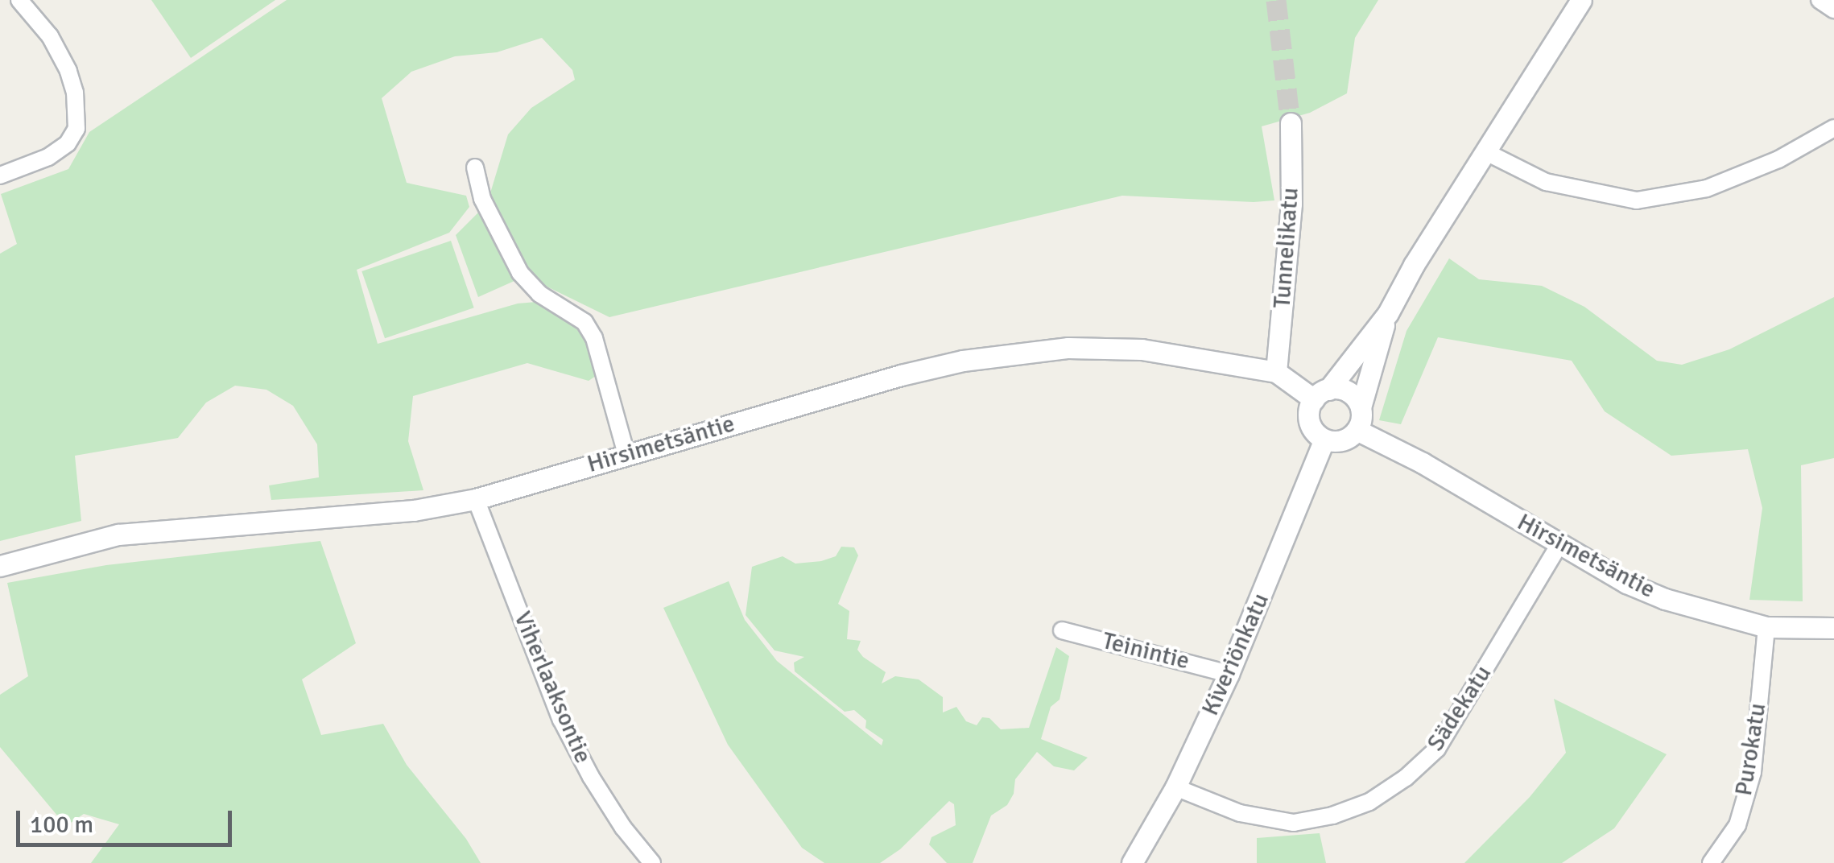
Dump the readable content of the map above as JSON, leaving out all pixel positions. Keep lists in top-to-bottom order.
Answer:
{
  "streets": {
    "street": [
      "Tunnelikatu",
      "Hirsimetsäntie",
      "Teinintie",
      "Kiveriönkatu",
      "Viherlaaksontie",
      "Sädekatu",
      "Purokatu"
    ]
  },
  "crossings": [
    ["Tunnelikatu", "Hirsimetsäntie"],
    ["Hirsimetsäntie", "Kiveriönkatu"],
    ["Hirsimetsäntie", "Viherlaaksontie"],
    ["Hirsimetsäntie", "Sädekatu"],
    ["Hirsimetsäntie", "Purokatu"],
    ["Teinintie", "Kiveriönkatu"],
    ["Kiveriönkatu", "Sädekatu"]
  ],
  "scale_bar": "100 m"
}
